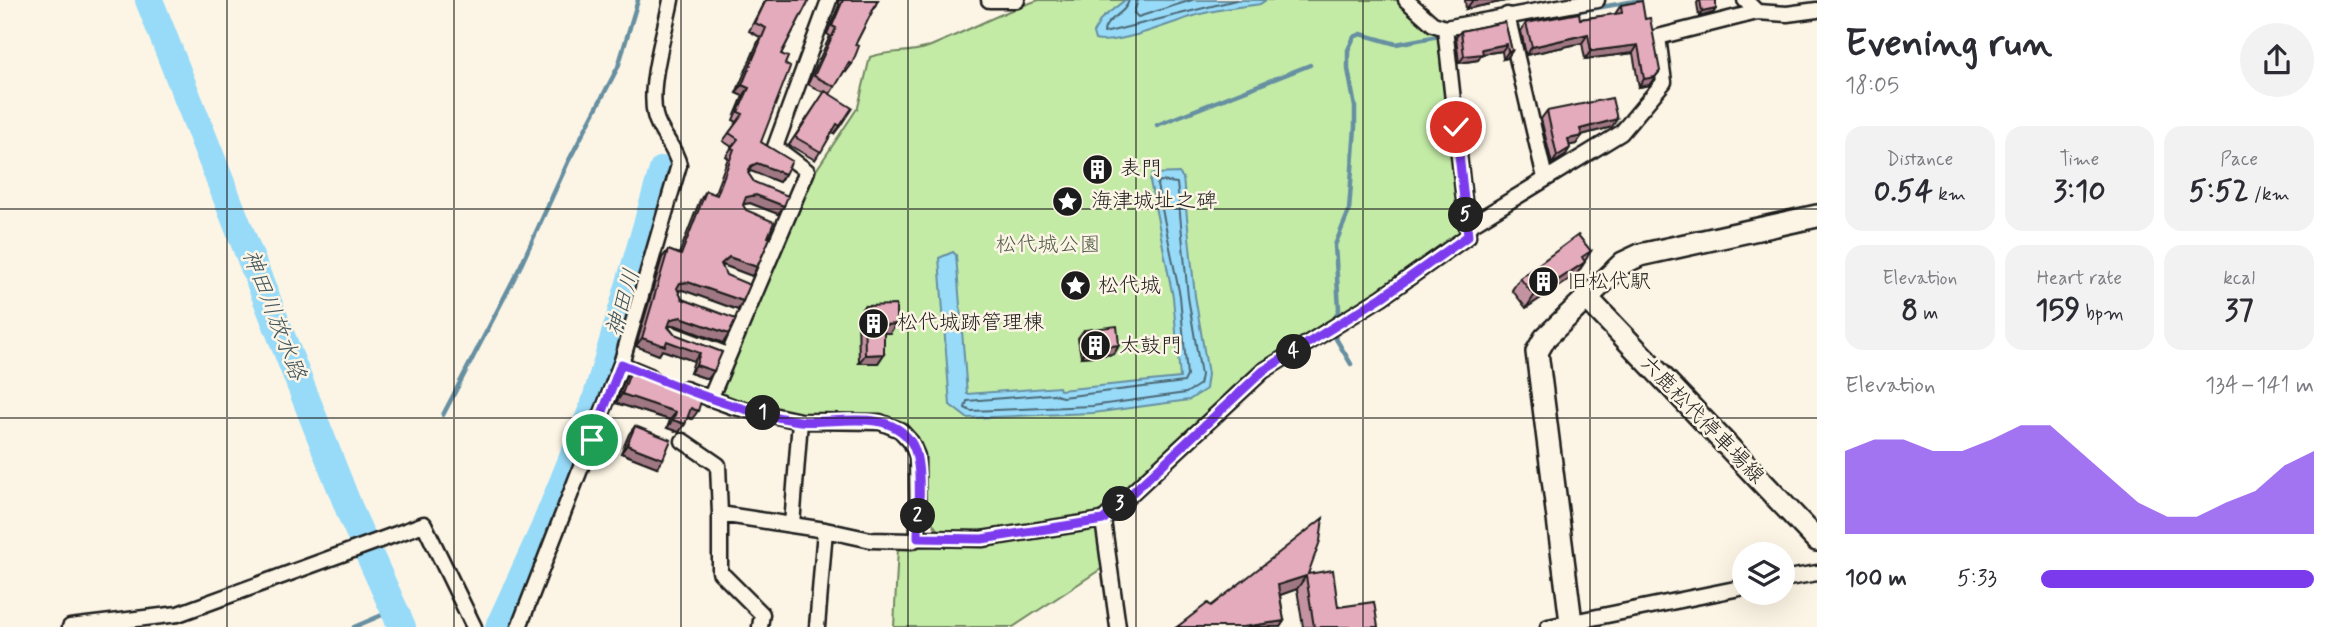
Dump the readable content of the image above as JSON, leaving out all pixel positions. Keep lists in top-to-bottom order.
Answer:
{
  "streets": {
    "street": ["六鹿松代停車場線"]
  },
  "water": ["神田川", "神田川放水路"],
  "parks": ["松代城公園"],
  "places": {
    "building": [
      "表門",
      "旧松代駅",
      "松代城跡管理棟",
      "太鼓門"
    ],
    "place": ["海津城址之碑", "松代城"]
  },
  "page": {
    "heading": ["Evening run", "18:05"],
    "stats": [
      ["Distance", "0.54 km"],
      ["Time", "3:10"],
      ["Pace", "5:52 /km"],
      ["Elevation", "8 m"],
      ["Heart rate", "159 bpm"],
      ["kcal", "37"]
    ],
    "pins": [
      "5",
      "4",
      "1",
      "3",
      "2"
    ],
    "chart": ["Elevation", "134–141 m"],
    "list": [
      {
        "name": "100 m",
        "note": "5:33"
      }
    ]
  }
}
